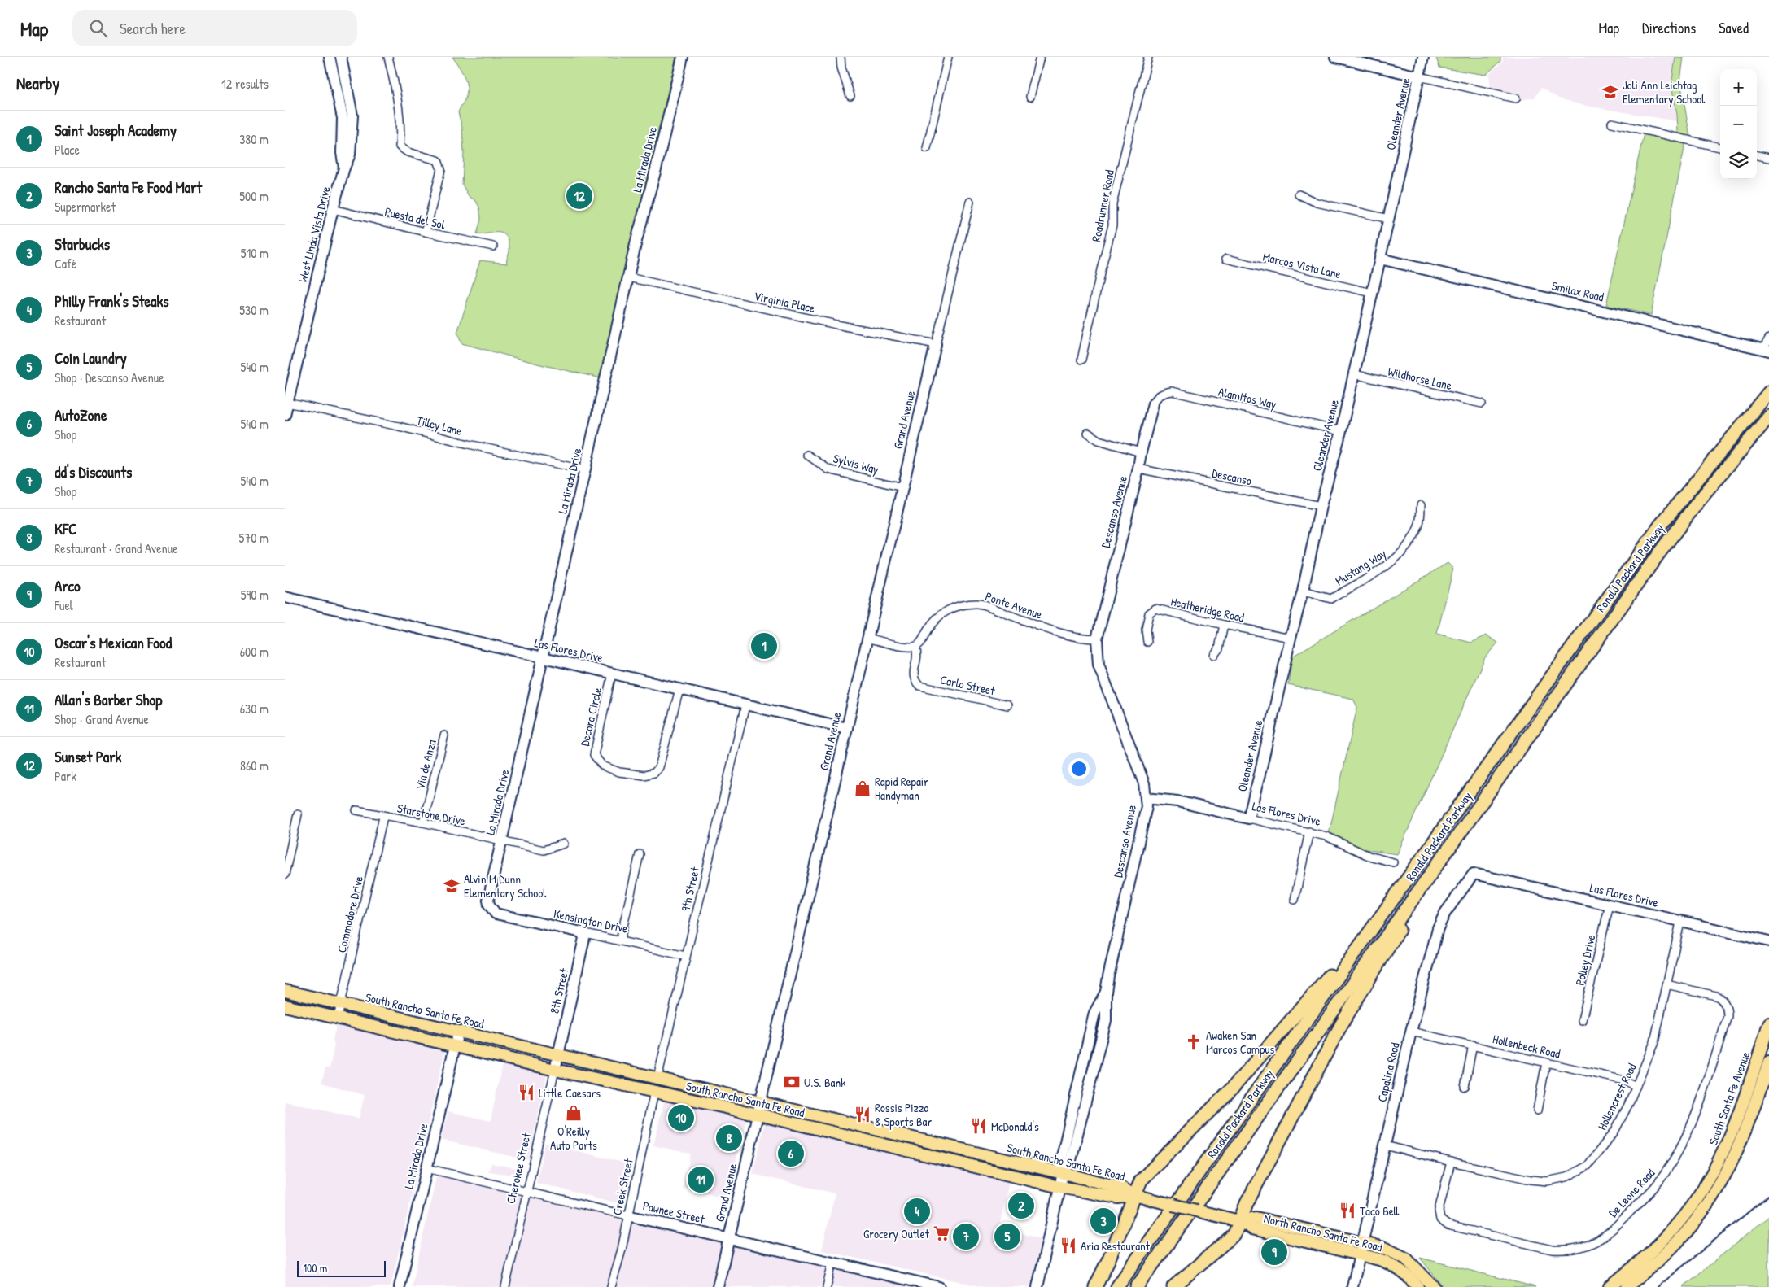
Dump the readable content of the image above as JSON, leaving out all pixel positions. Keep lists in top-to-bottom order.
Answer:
{
  "streets": {
    "highway": ["Ronald Packard Parkway"],
    "main road": ["South Rancho Santa Fe Road", "South Santa Fe Avenue", "North Rancho Santa Fe Road"],
    "street": [
      "Oleander Avenue",
      "La Mirada Drive",
      "Roadrunner Road",
      "Puesta del Sol",
      "West Linda Vista Drive",
      "Marcos Vista Lane",
      "Smilax Road",
      "Virginia Place",
      "Wildhorse Lane",
      "Alamitos Way",
      "Grand Avenue",
      "Tilley Lane",
      "Sylvis Way",
      "Descanso",
      "Descanso Avenue",
      "Mustang Way",
      "Ponte Avenue",
      "Heatheridge Road",
      "Las Flores Drive",
      "Carlo Street",
      "Decora Circle",
      "Via de Anza",
      "Starstone Drive",
      "9th Street",
      "Commodore Drive",
      "Kensington Drive",
      "Polley Drive",
      "8th Street",
      "Hollenbeck Road",
      "Capalina Road",
      "Hollencrest Road",
      "Cherokee Street",
      "Creek Street",
      "De Leone Road",
      "Pawnee Street"
    ]
  },
  "crossings": [
    ["Oleander Avenue", "Marcos Vista Lane"],
    ["Oleander Avenue", "Smilax Road"],
    ["Oleander Avenue", "Wildhorse Lane"],
    ["Oleander Avenue", "Alamitos Way"],
    ["Oleander Avenue", "Descanso"],
    ["Oleander Avenue", "Mustang Way"],
    ["Oleander Avenue", "Heatheridge Road"],
    ["Oleander Avenue", "Las Flores Drive"],
    ["La Mirada Drive", "Virginia Place"],
    ["La Mirada Drive", "Tilley Lane"],
    ["La Mirada Drive", "Las Flores Drive"],
    ["La Mirada Drive", "Starstone Drive"],
    ["La Mirada Drive", "Kensington Drive"],
    ["La Mirada Drive", "South Rancho Santa Fe Road"],
    ["La Mirada Drive", "Pawnee Street"],
    ["Puesta del Sol", "West Linda Vista Drive"],
    ["West Linda Vista Drive", "Tilley Lane"],
    ["Virginia Place", "Grand Avenue"],
    ["Alamitos Way", "Descanso Avenue"],
    ["Grand Avenue", "Sylvis Way"],
    ["Grand Avenue", "Las Flores Drive"],
    ["Grand Avenue", "South Rancho Santa Fe Road"],
    ["Grand Avenue", "Pawnee Street"],
    ["Descanso", "Descanso Avenue"],
    ["Descanso Avenue", "Ponte Avenue"],
    ["Descanso Avenue", "Las Flores Drive"],
    ["Descanso Avenue", "South Rancho Santa Fe Road"],
    ["Ponte Avenue", "Carlo Street"],
    ["Las Flores Drive", "Decora Circle"],
    ["Las Flores Drive", "9th Street"],
    ["Las Flores Drive", "Polley Drive"],
    ["Las Flores Drive", "Capalina Road"],
    ["Las Flores Drive", "Hollencrest Road"],
    ["Via de Anza", "Starstone Drive"],
    ["Starstone Drive", "Commodore Drive"],
    ["9th Street", "Kensington Drive"],
    ["9th Street", "South Rancho Santa Fe Road"],
    ["Commodore Drive", "South Rancho Santa Fe Road"],
    ["Kensington Drive", "8th Street"],
    ["8th Street", "South Rancho Santa Fe Road"],
    ["8th Street", "Cherokee Street"],
    ["South Rancho Santa Fe Road", "Cherokee Street"],
    ["South Rancho Santa Fe Road", "Creek Street"],
    ["South Rancho Santa Fe Road", "North Rancho Santa Fe Road"],
    ["Hollenbeck Road", "Capalina Road"],
    ["Hollenbeck Road", "Hollencrest Road"],
    ["Capalina Road", "Hollencrest Road"],
    ["Capalina Road", "North Rancho Santa Fe Road"],
    ["Hollencrest Road", "De Leone Road"],
    ["Cherokee Street", "Pawnee Street"],
    ["Creek Street", "Pawnee Street"]
  ],
  "places": {
    "school or university": ["Joli Ann Leichtag Elementary School", "Alvin M Dunn Elementary School"],
    "shop": ["Rapid Repair Handyman", "O'Reilly Auto Parts"],
    "church": ["Awaken San Marcos Campus"],
    "bank": ["U.S. Bank"],
    "restaurant": [
      "Little Caesars",
      "Rossis Pizza & Sports Bar",
      "McDonald's",
      "Taco Bell",
      "Aria Restaurant"
    ],
    "supermarket": ["Grocery Outlet"]
  },
  "scale_bar": "100 m",
  "page": {
    "header": "Map",
    "search": "Search here",
    "nav": ["Map", "Directions", "Saved"],
    "heading": ["Nearby", "12 results"],
    "map_buttons": ["+", "−"],
    "list": [
      {
        "mark": "1",
        "name": "Saint Joseph Academy",
        "note": "Place",
        "value": "380 m"
      },
      {
        "mark": "2",
        "name": "Rancho Santa Fe Food Mart",
        "note": "Supermarket",
        "value": "500 m"
      },
      {
        "mark": "3",
        "name": "Starbucks",
        "note": "Café",
        "value": "510 m"
      },
      {
        "mark": "4",
        "name": "Philly Frank's Steaks",
        "note": "Restaurant",
        "value": "530 m"
      },
      {
        "mark": "5",
        "name": "Coin Laundry",
        "note": "Shop · Descanso Avenue",
        "value": "540 m"
      },
      {
        "mark": "6",
        "name": "AutoZone",
        "note": "Shop",
        "value": "540 m"
      },
      {
        "mark": "7",
        "name": "dd's Discounts",
        "note": "Shop",
        "value": "540 m"
      },
      {
        "mark": "8",
        "name": "KFC",
        "note": "Restaurant · Grand Avenue",
        "value": "570 m"
      },
      {
        "mark": "9",
        "name": "Arco",
        "note": "Fuel",
        "value": "590 m"
      },
      {
        "mark": "10",
        "name": "Oscar's Mexican Food",
        "note": "Restaurant",
        "value": "600 m"
      },
      {
        "mark": "11",
        "name": "Allan's Barber Shop",
        "note": "Shop · Grand Avenue",
        "value": "630 m"
      },
      {
        "mark": "12",
        "name": "Sunset Park",
        "note": "Park",
        "value": "860 m"
      }
    ],
    "pins": [
      "12",
      "1",
      "10",
      "8",
      "6",
      "11",
      "2",
      "4",
      "3",
      "5",
      "7",
      "9"
    ],
    "scale": "100 m"
  }
}
